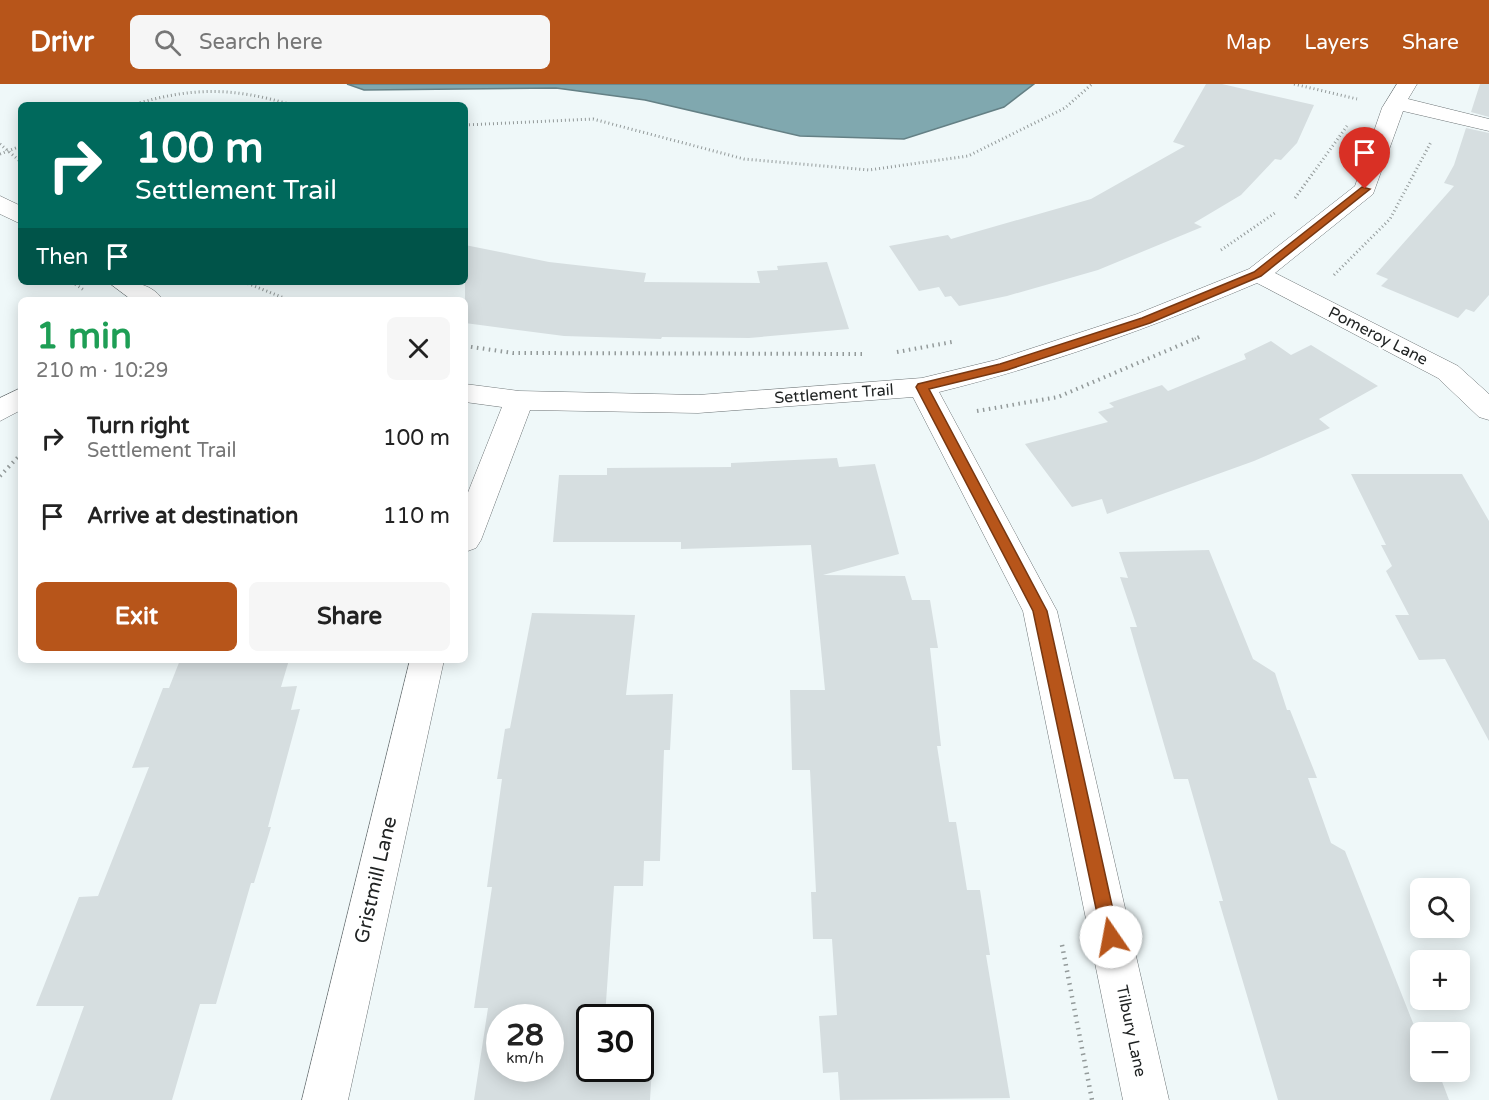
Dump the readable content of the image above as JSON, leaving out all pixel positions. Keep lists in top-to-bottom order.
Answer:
{
  "streets": {
    "street": [
      "Pomeroy Lane",
      "Settlement Trail",
      "Gristmill Lane",
      "Tilbury Lane"
    ]
  },
  "crossings": [
    ["Pomeroy Lane", "Settlement Trail"],
    ["Settlement Trail", "Tilbury Lane"]
  ],
  "page": {
    "header": "Drivr",
    "search": "Search here",
    "nav": ["Map", "Layers", "Share"],
    "turn": ["100 m", "Settlement Trail"],
    "then": "Then",
    "heading": ["1 min", "210 m · 10:29"],
    "list": [
      {
        "name": "Turn right",
        "note": "Settlement Trail",
        "value": "100 m"
      },
      {
        "name": "Arrive at destination",
        "value": "110 m"
      }
    ],
    "buttons": ["Exit", "Share"],
    "map_buttons": ["+", "−"],
    "speed": "28 km/h",
    "limit": "30"
  }
}
